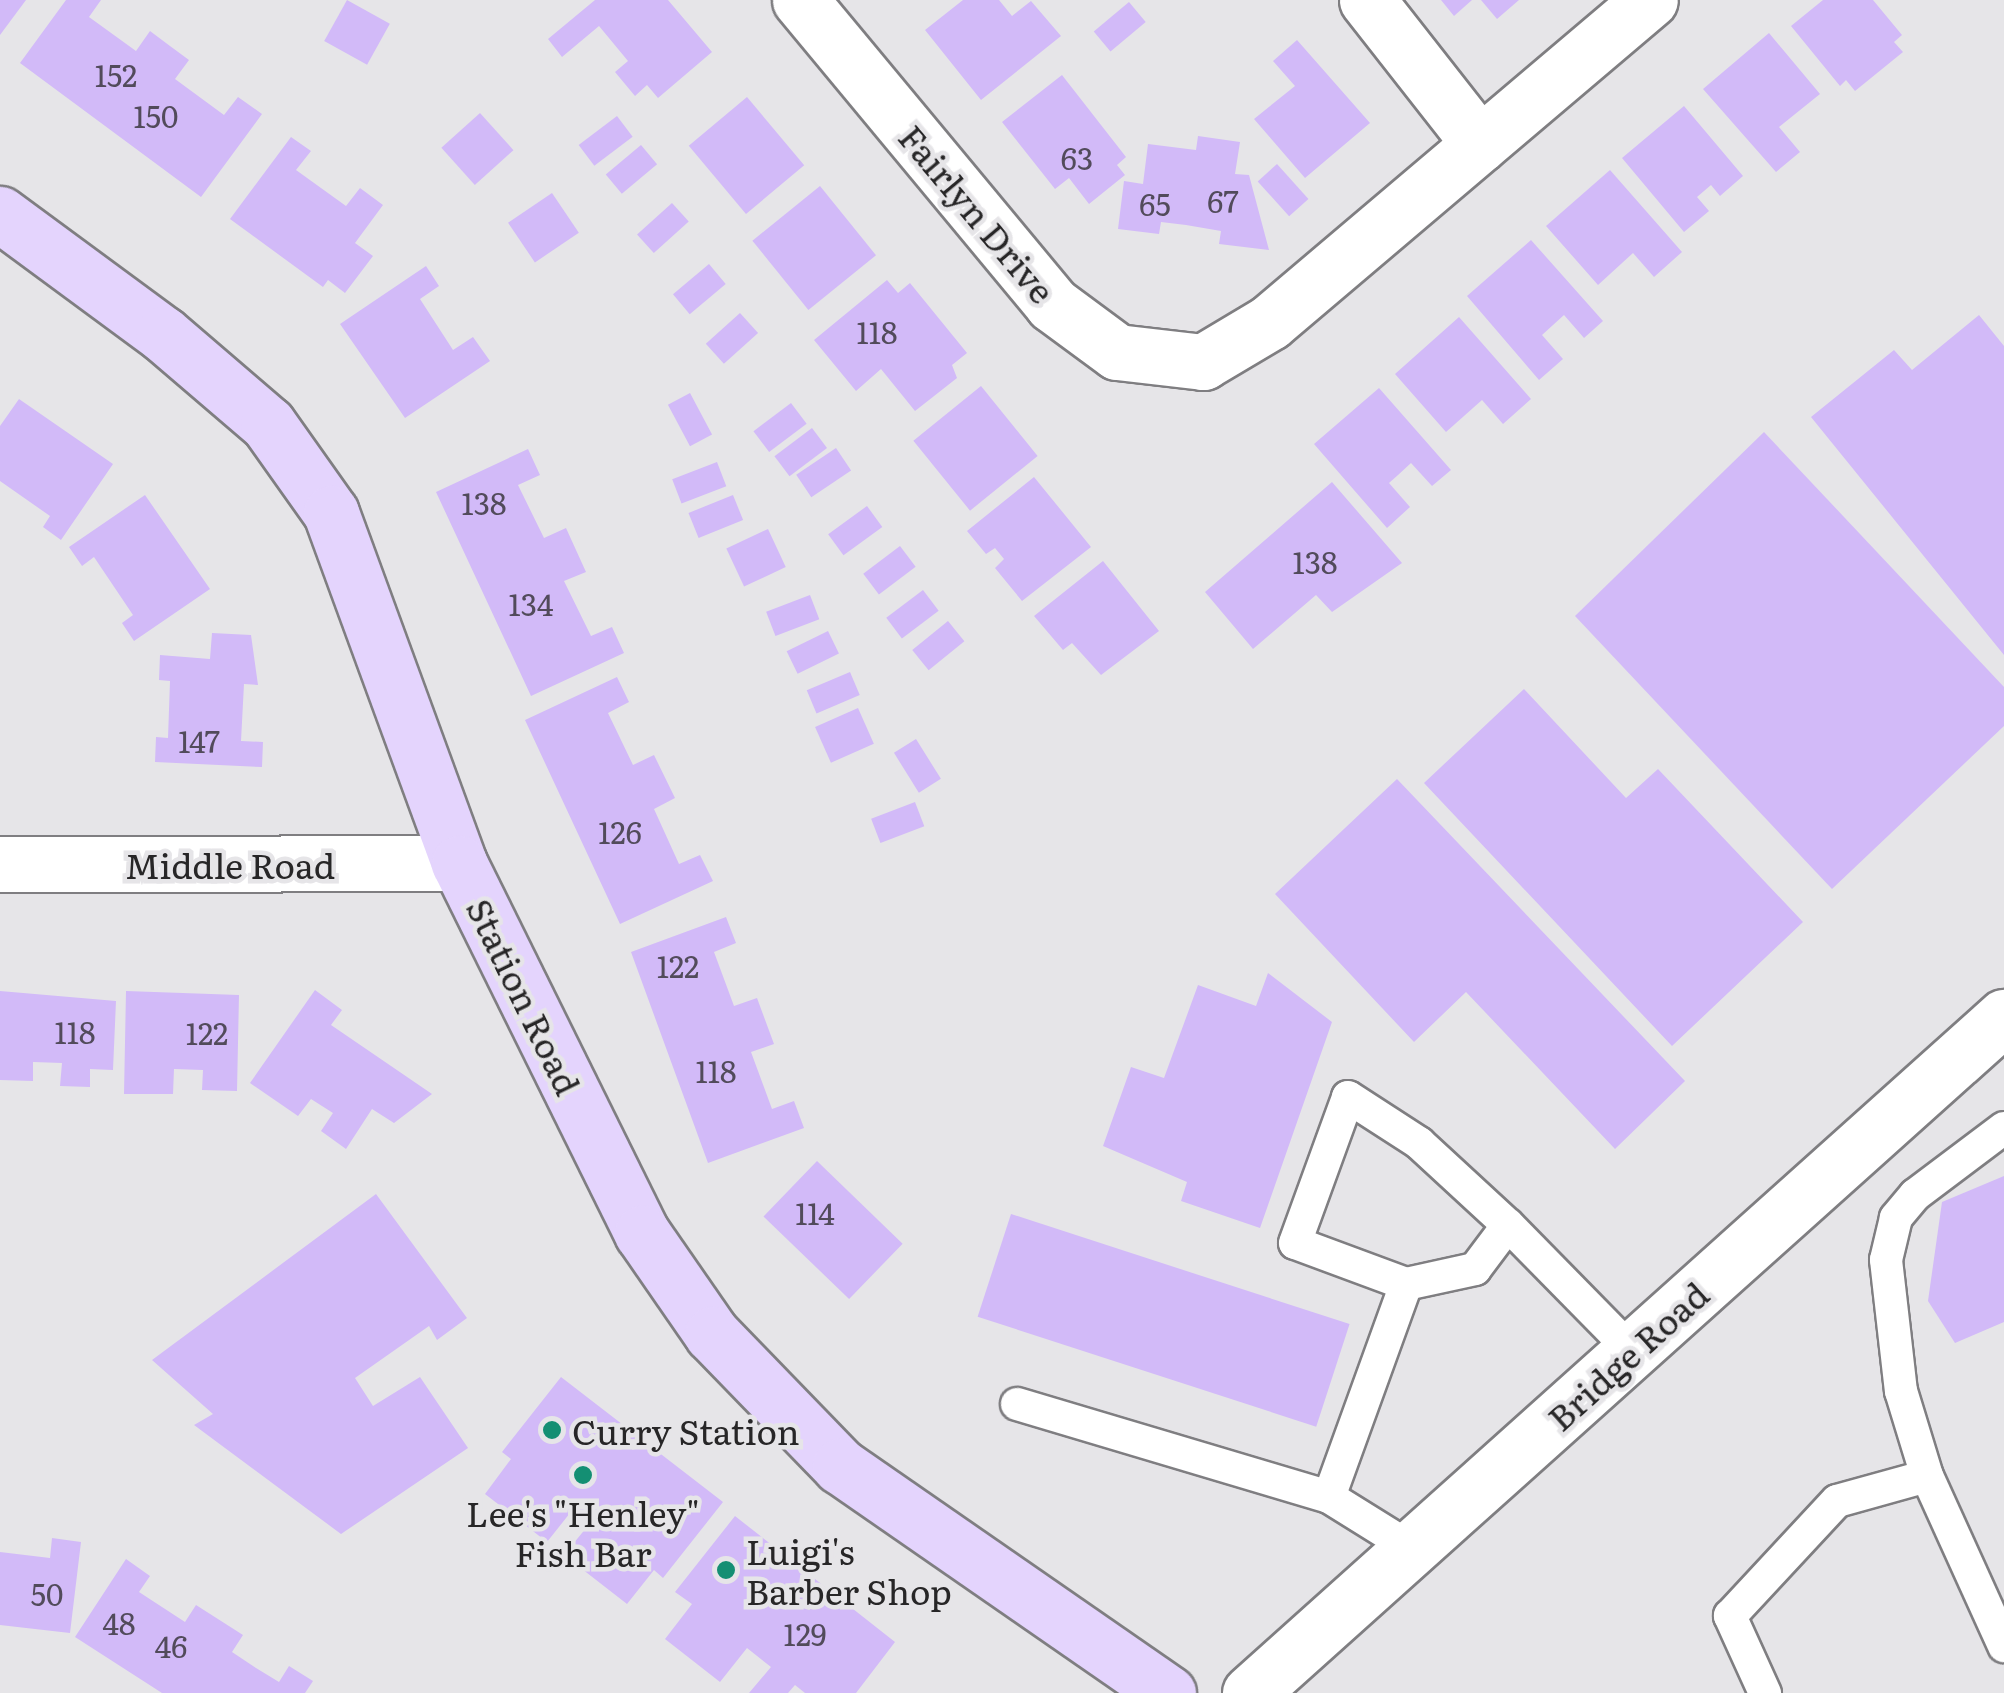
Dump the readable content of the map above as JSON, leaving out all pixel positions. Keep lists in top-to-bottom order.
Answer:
{
  "streets": {
    "main road": ["Station Road"],
    "street": ["Fairlyn Drive", "Middle Road", "Bridge Road"]
  },
  "crossings": [
    ["Middle Road", "Station Road"]
  ],
  "places": ["Curry Station", "Lee's \"Henley\" Fish Bar", "Luigi's Barber Shop"],
  "house_numbers": [
    "152",
    "150",
    "63",
    "67",
    "65",
    "118",
    "138",
    "138",
    "134",
    "147",
    "126",
    "122",
    "118",
    "122",
    "118",
    "114",
    "50",
    "48",
    "129",
    "46"
  ]
}
